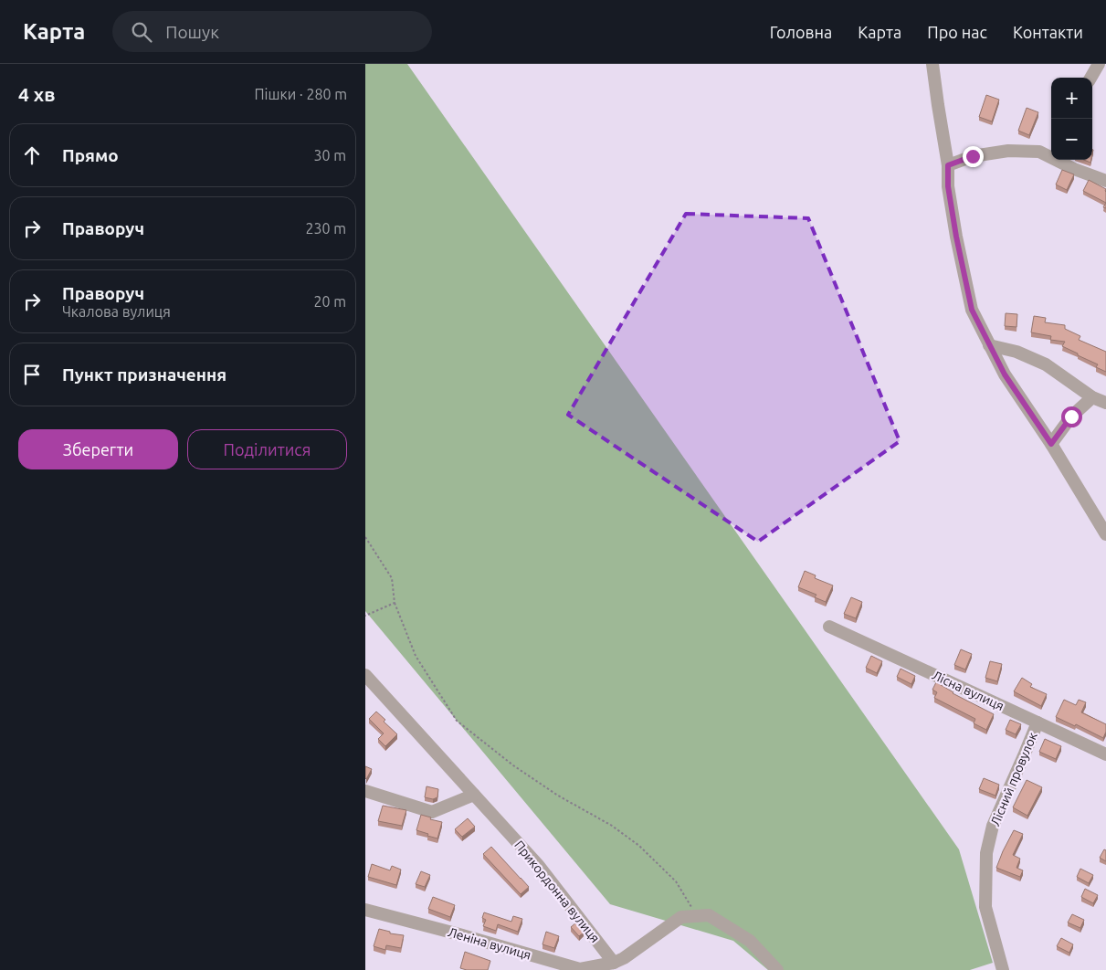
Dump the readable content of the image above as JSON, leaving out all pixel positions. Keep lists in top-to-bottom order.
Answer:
{
  "streets": {
    "street": [
      "Лісна вулиця",
      "Лісний провулок",
      "Прикордонна вулиця",
      "Леніна вулиця"
    ]
  },
  "crossings": [
    ["Лісна вулиця", "Лісний провулок"],
    ["Прикордонна вулиця", "Леніна вулиця"]
  ],
  "page": {
    "header": "Карта",
    "search": "Пошук",
    "nav": [
      "Головна",
      "Карта",
      "Про нас",
      "Контакти"
    ],
    "heading": ["4 хв", "Пішки · 280 m"],
    "map_buttons": ["+", "−"],
    "list": [
      ["Прямо", "30 m"],
      ["Праворуч", "230 m"],
      ["Праворуч", "Чкалова вулиця", "20 m"],
      "Пункт призначення"
    ],
    "buttons": ["Зберегти", "Поділитися"]
  }
}
